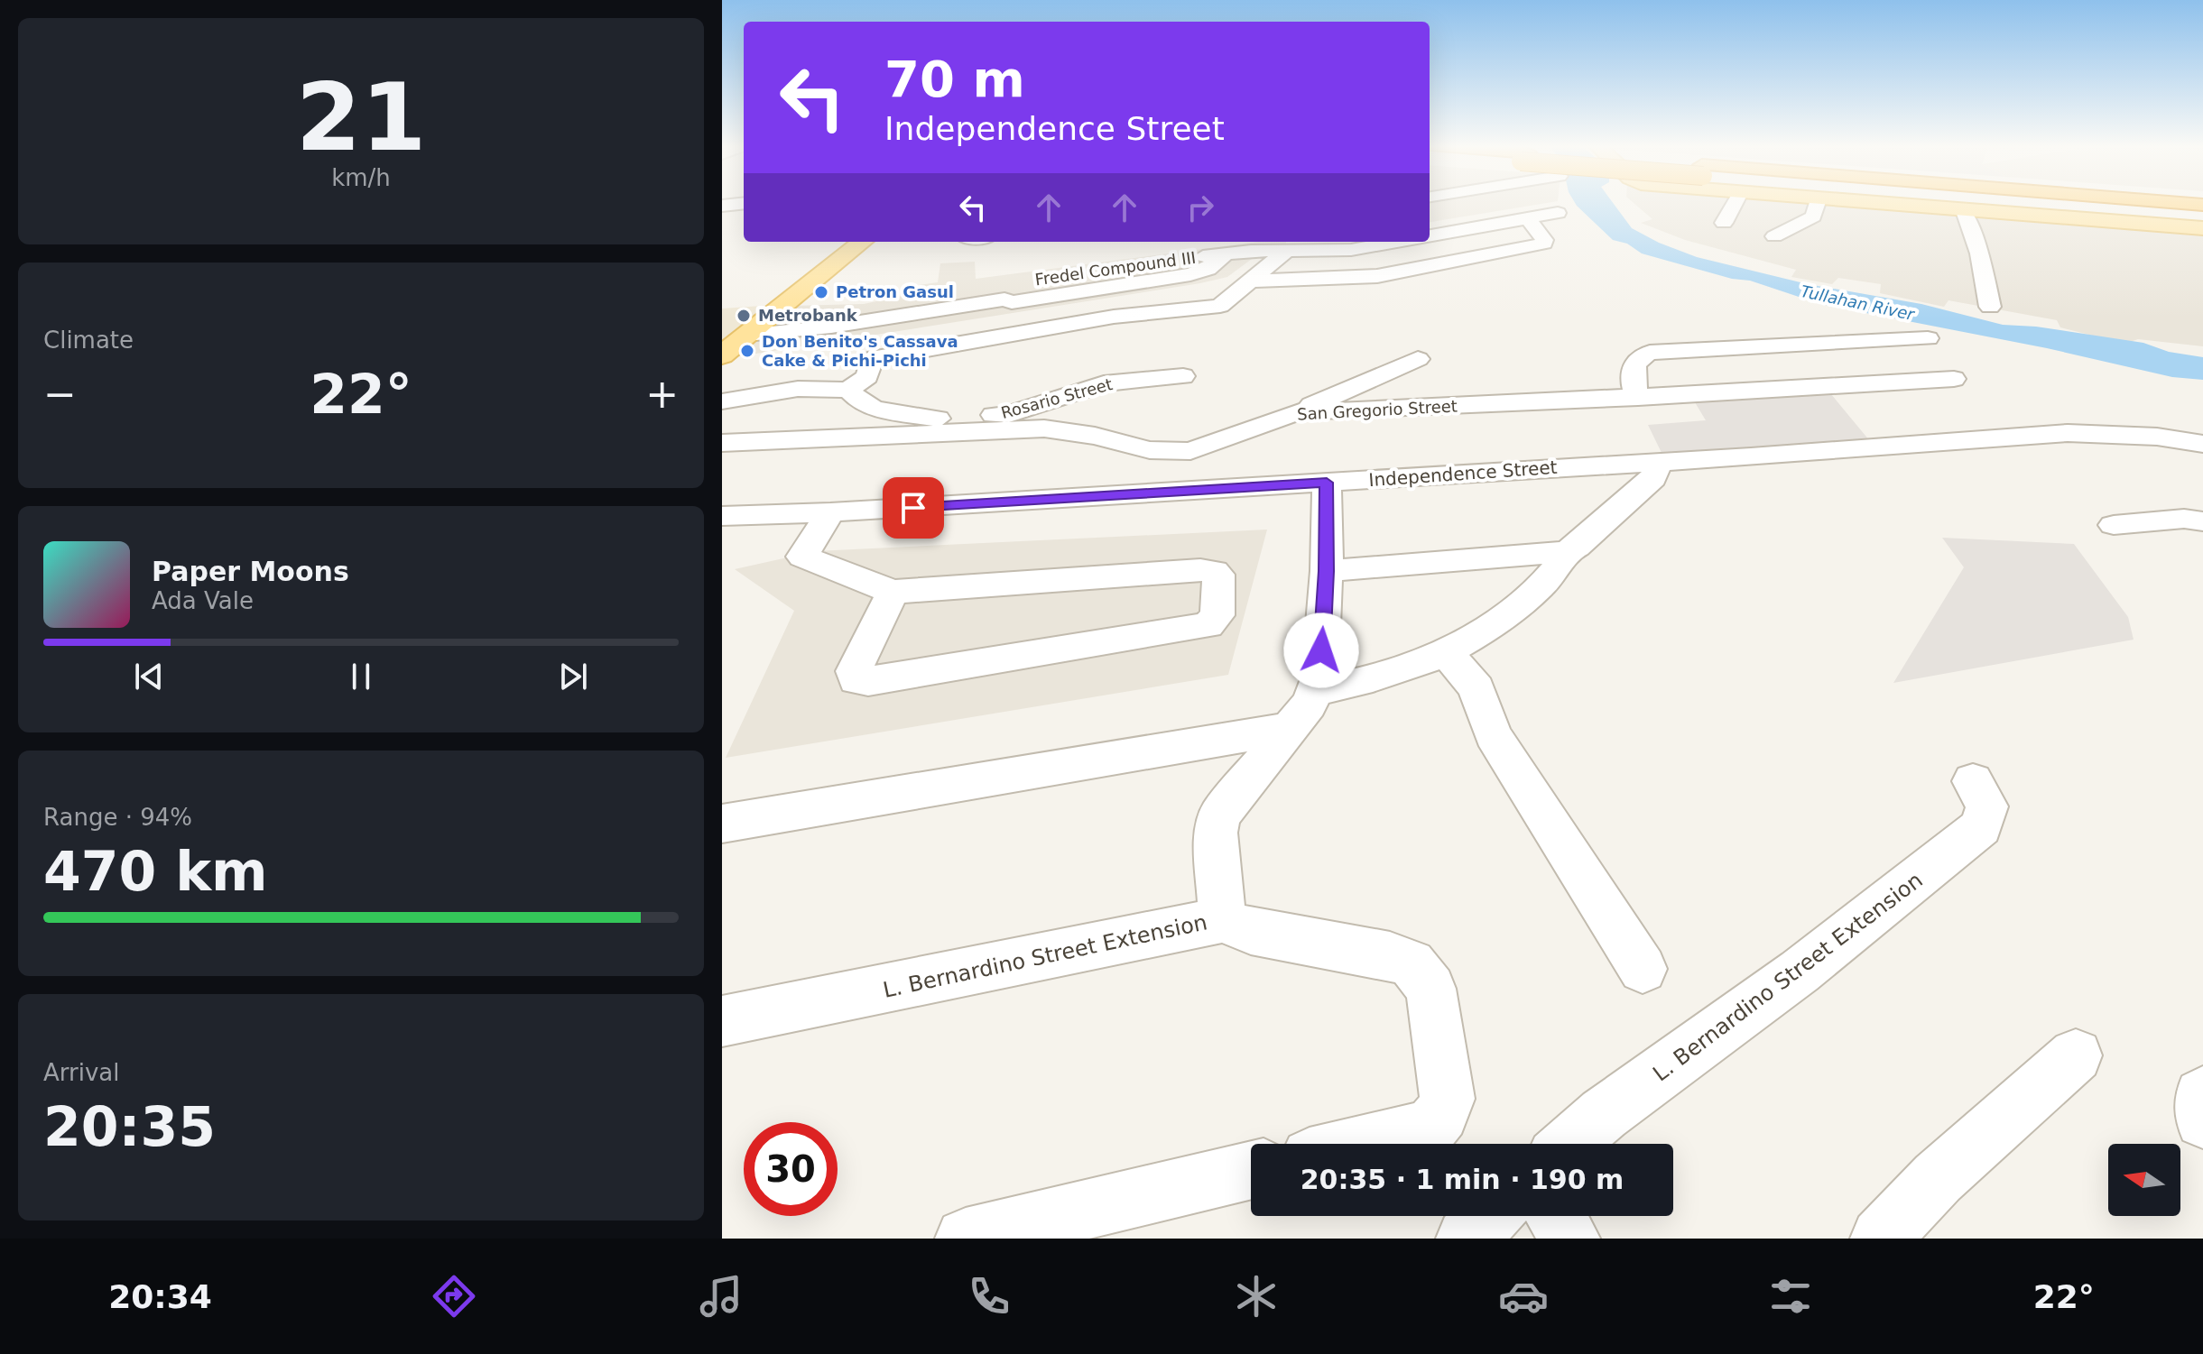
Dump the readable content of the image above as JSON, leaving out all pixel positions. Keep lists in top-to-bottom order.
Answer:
{
  "streets": {
    "street": [
      "Fredel Compound III",
      "Rosario Street",
      "San Gregorio Street",
      "Independence Street",
      "L. Bernardino Street Extension"
    ]
  },
  "water": ["Tullahan River"],
  "places": ["Petron Gasul", "Metrobank", "Don Benito's Cassava Cake & Pichi-Pichi"],
  "north": "left",
  "page": {
    "tile": [
      ["21", "km/h"],
      "Climate",
      ["Range · 94%", "470 km"],
      ["Arrival", "20:35"]
    ],
    "turn": ["70 m", "Independence Street"],
    "heat": ["−", "22°", "+"],
    "song": ["Paper Moons", "Ada Vale"],
    "limit": "30",
    "trip": "20:35 · 1 min · 190 m",
    "tabs": ["20:34", "22°"]
  }
}
